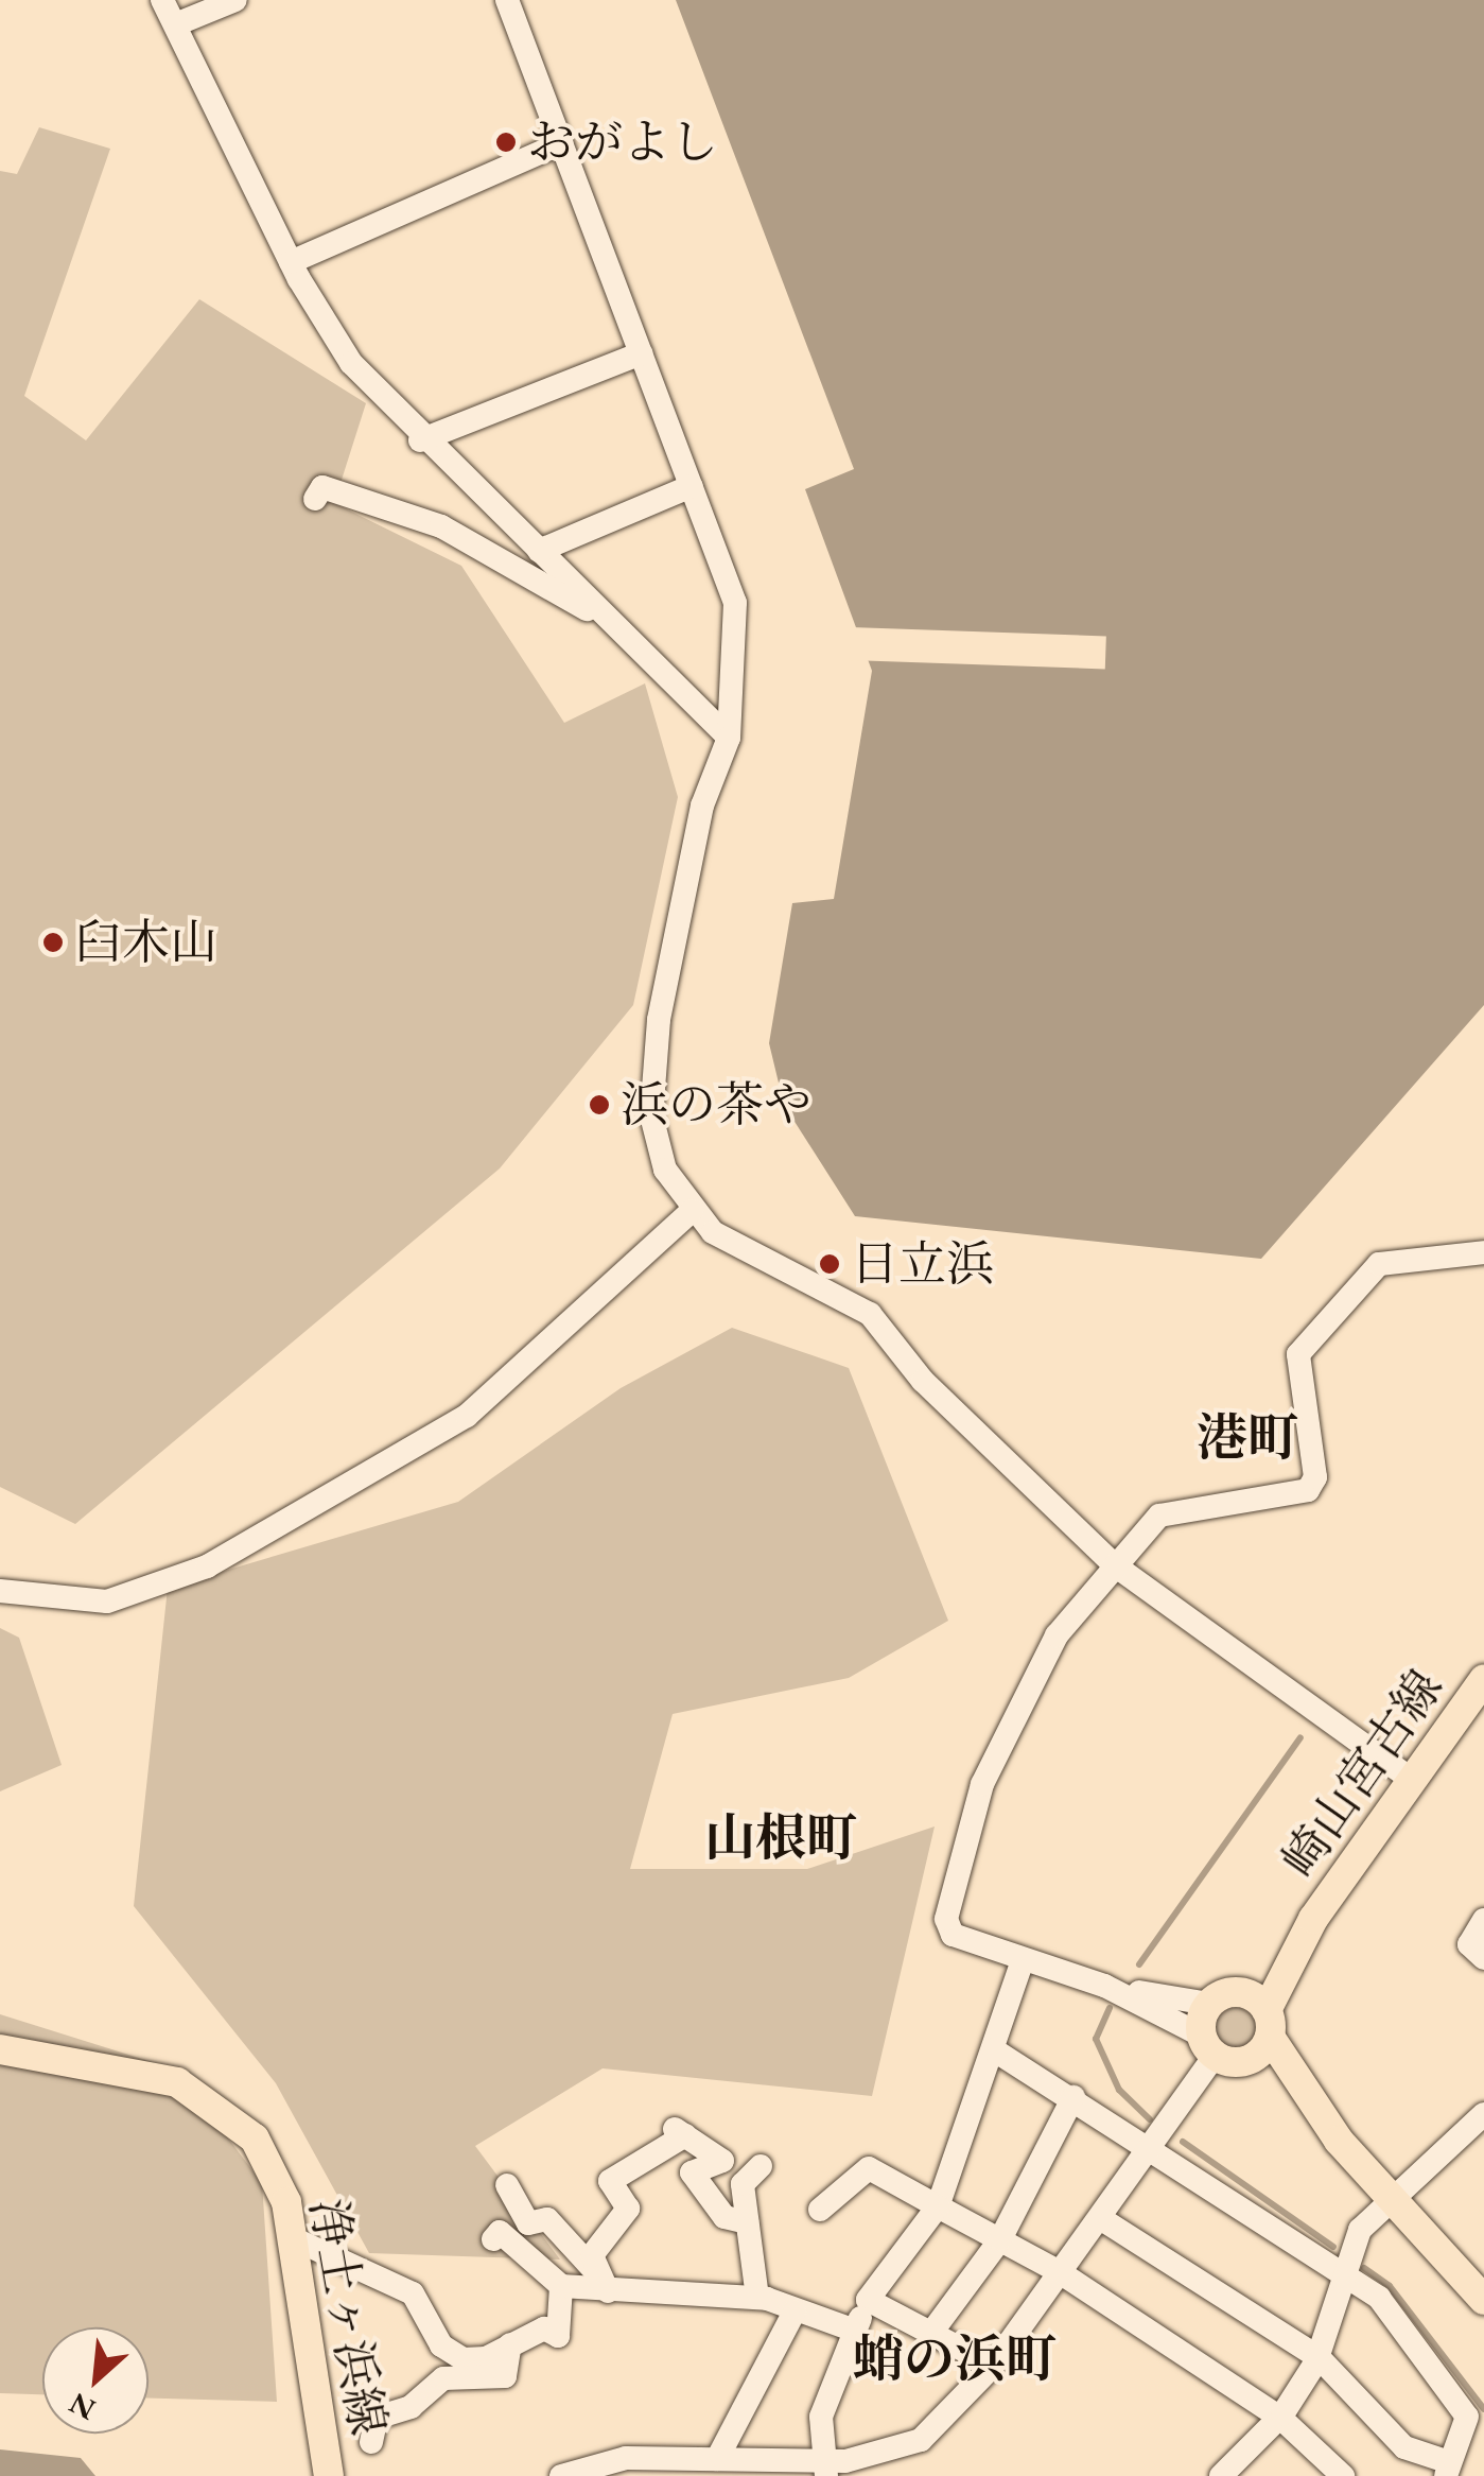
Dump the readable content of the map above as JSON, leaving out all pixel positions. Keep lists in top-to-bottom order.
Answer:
{
  "streets": {
    "main road": ["崎山宮古線", "浄土ヶ浜線"]
  },
  "districts": ["港町", "山根町", "蛸の浜町"],
  "places": [
    "おがよし",
    "臼木山",
    "浜の茶や",
    "日立浜"
  ],
  "north": "bottom left"
}
